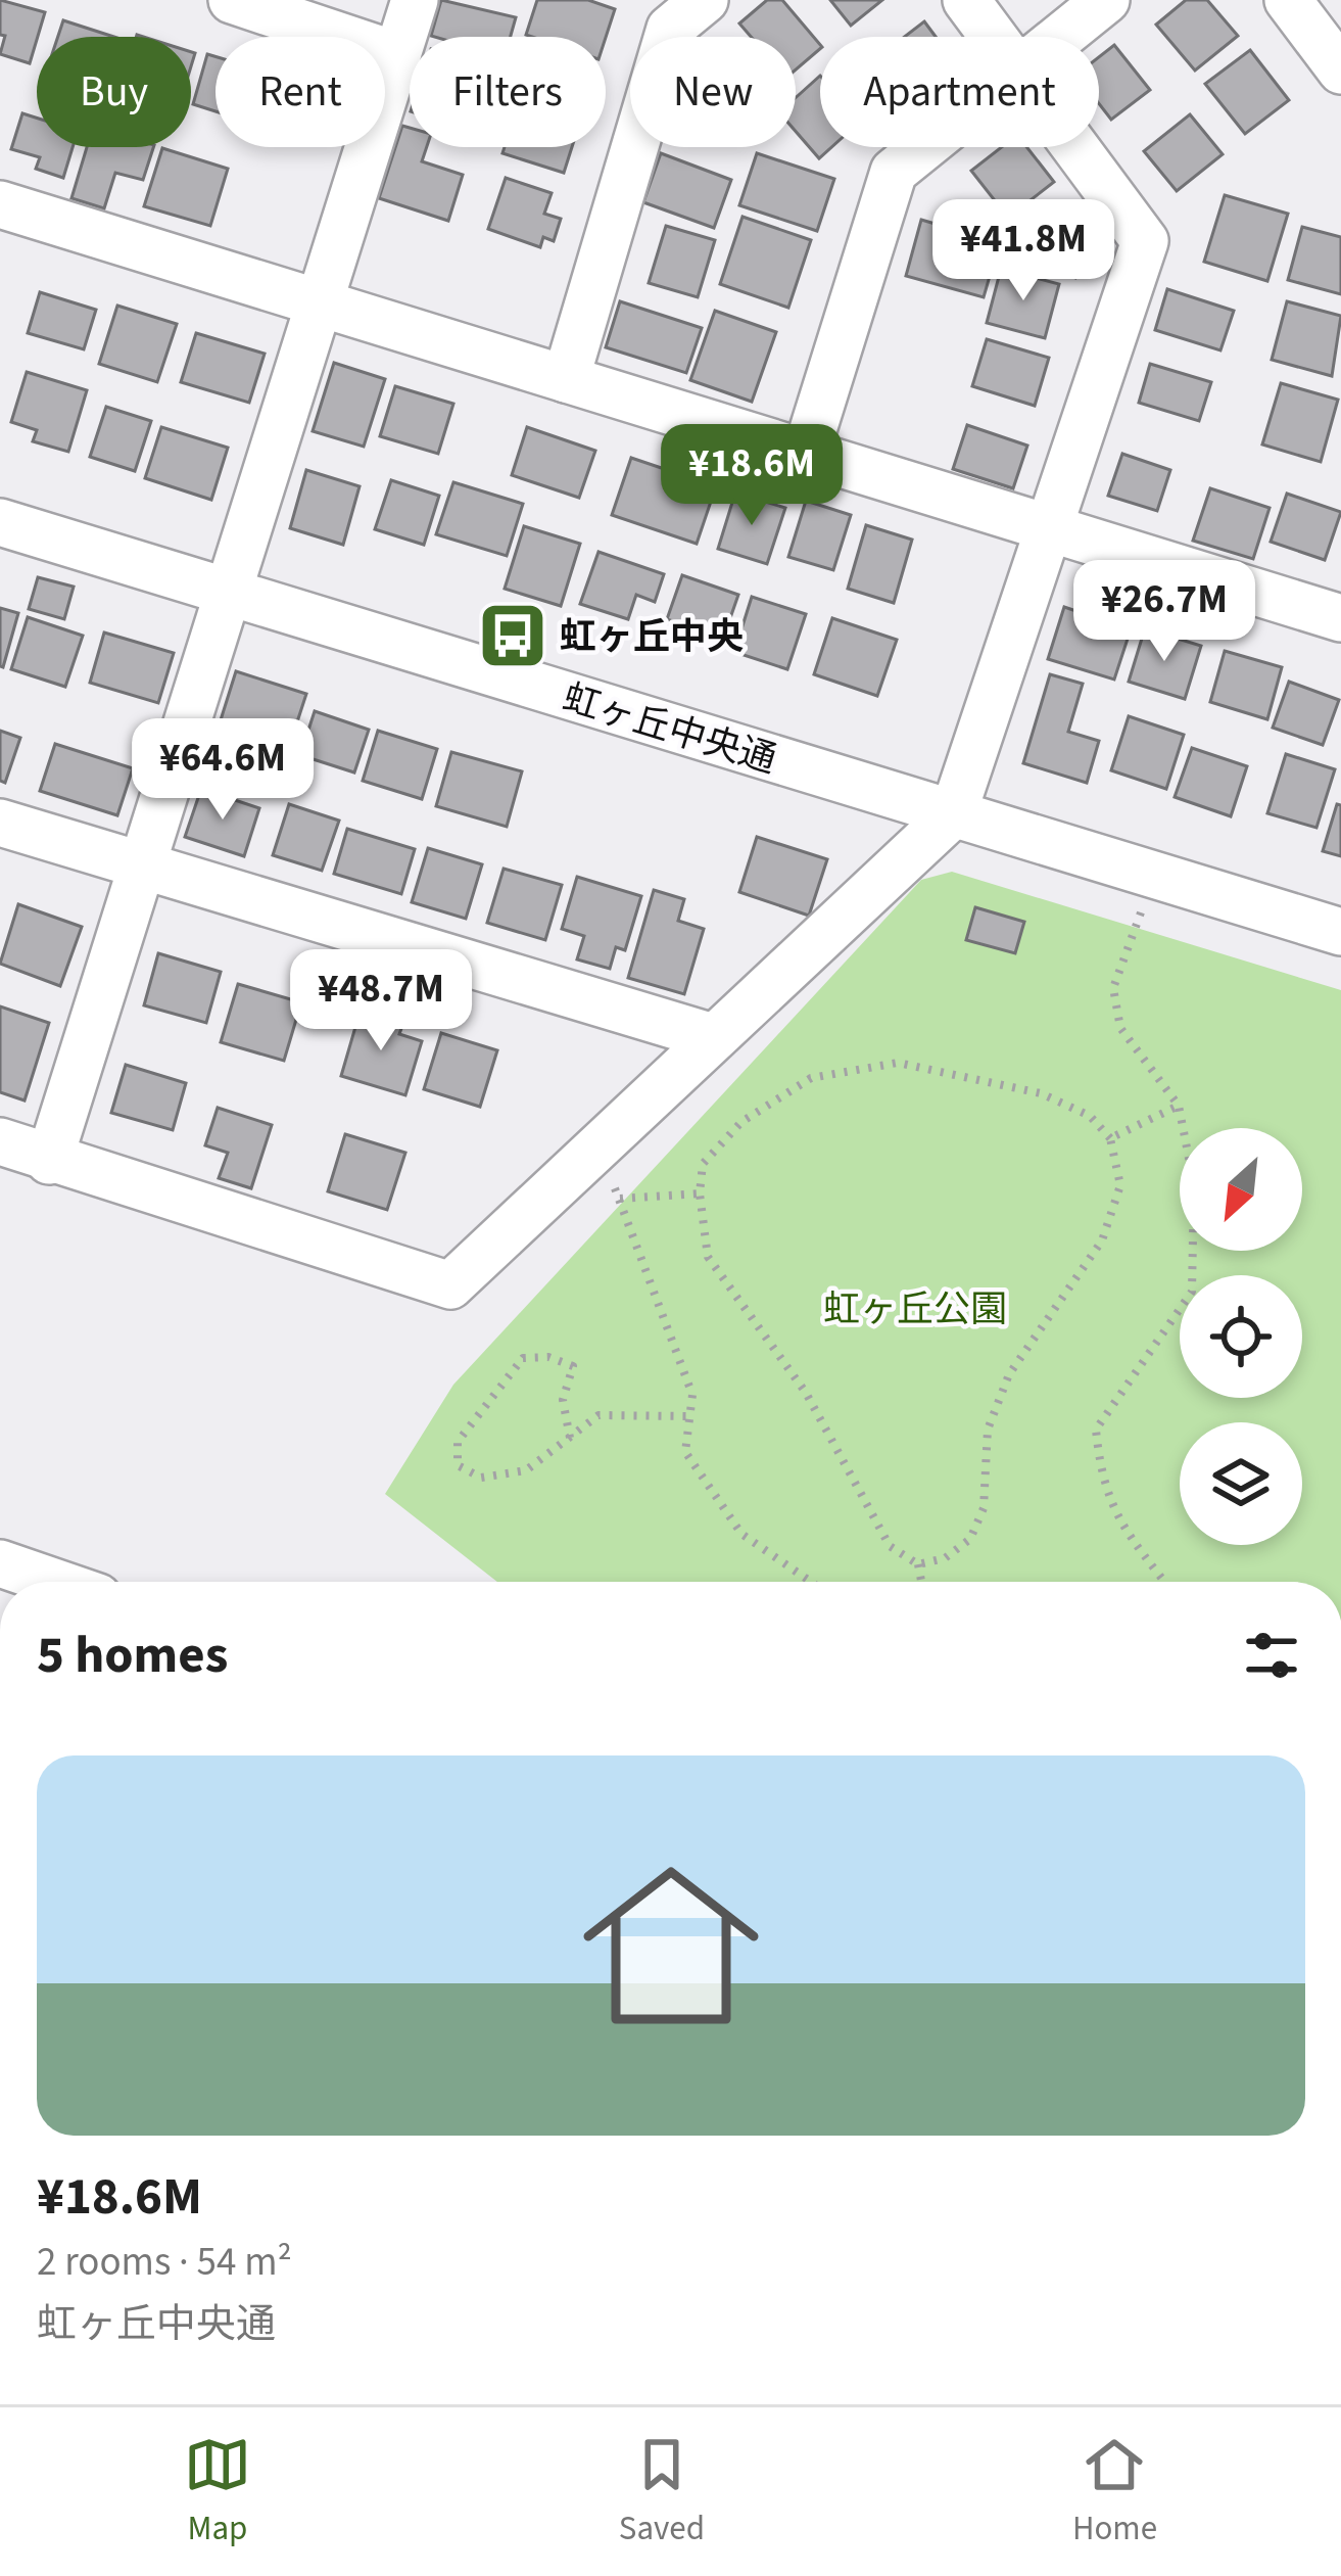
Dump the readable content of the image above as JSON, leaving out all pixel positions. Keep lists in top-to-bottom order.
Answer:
{
  "streets": {
    "street": ["虹ヶ丘中央通"]
  },
  "parks": ["虹ヶ丘公園"],
  "places": {
    "bus stop": ["虹ヶ丘中央"]
  },
  "north": "bottom left",
  "page": {
    "chip": [
      "Buy",
      "Rent",
      "Filters",
      "New",
      "Apartment"
    ],
    "price": [
      "¥41.8M",
      "¥18.6M",
      "¥26.7M",
      "¥64.6M",
      "¥48.7M"
    ],
    "heading": "5 homes",
    "list": [
      {
        "name": "¥18.6M",
        "note": "2 rooms · 54 m² · 虹ヶ丘中央通"
      }
    ],
    "tabs": ["Map", "Saved", "Home"]
  }
}
